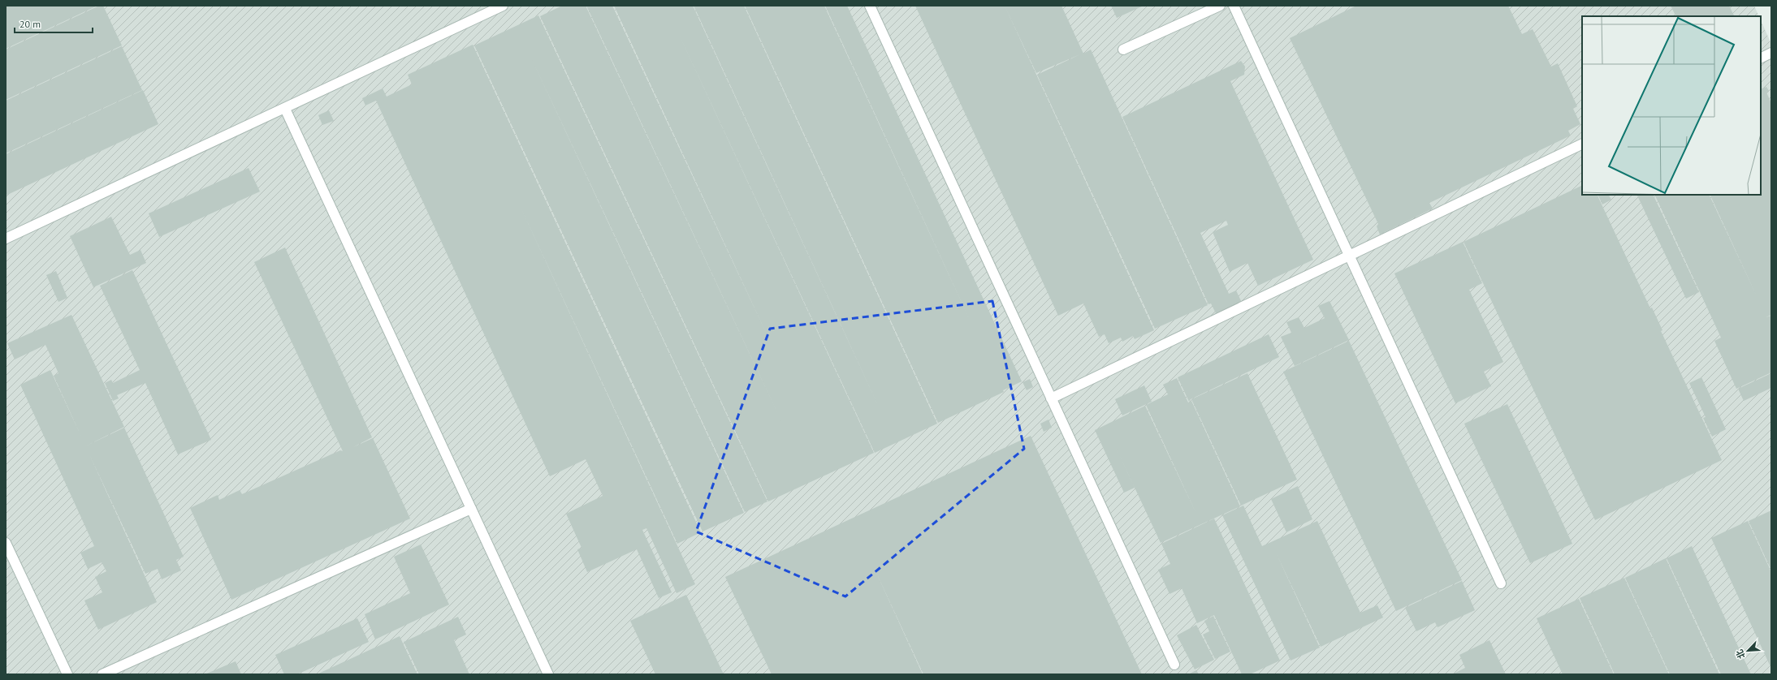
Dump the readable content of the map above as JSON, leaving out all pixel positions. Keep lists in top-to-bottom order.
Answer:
{
  "scale_bar": "20 m",
  "north": "bottom left"
}
